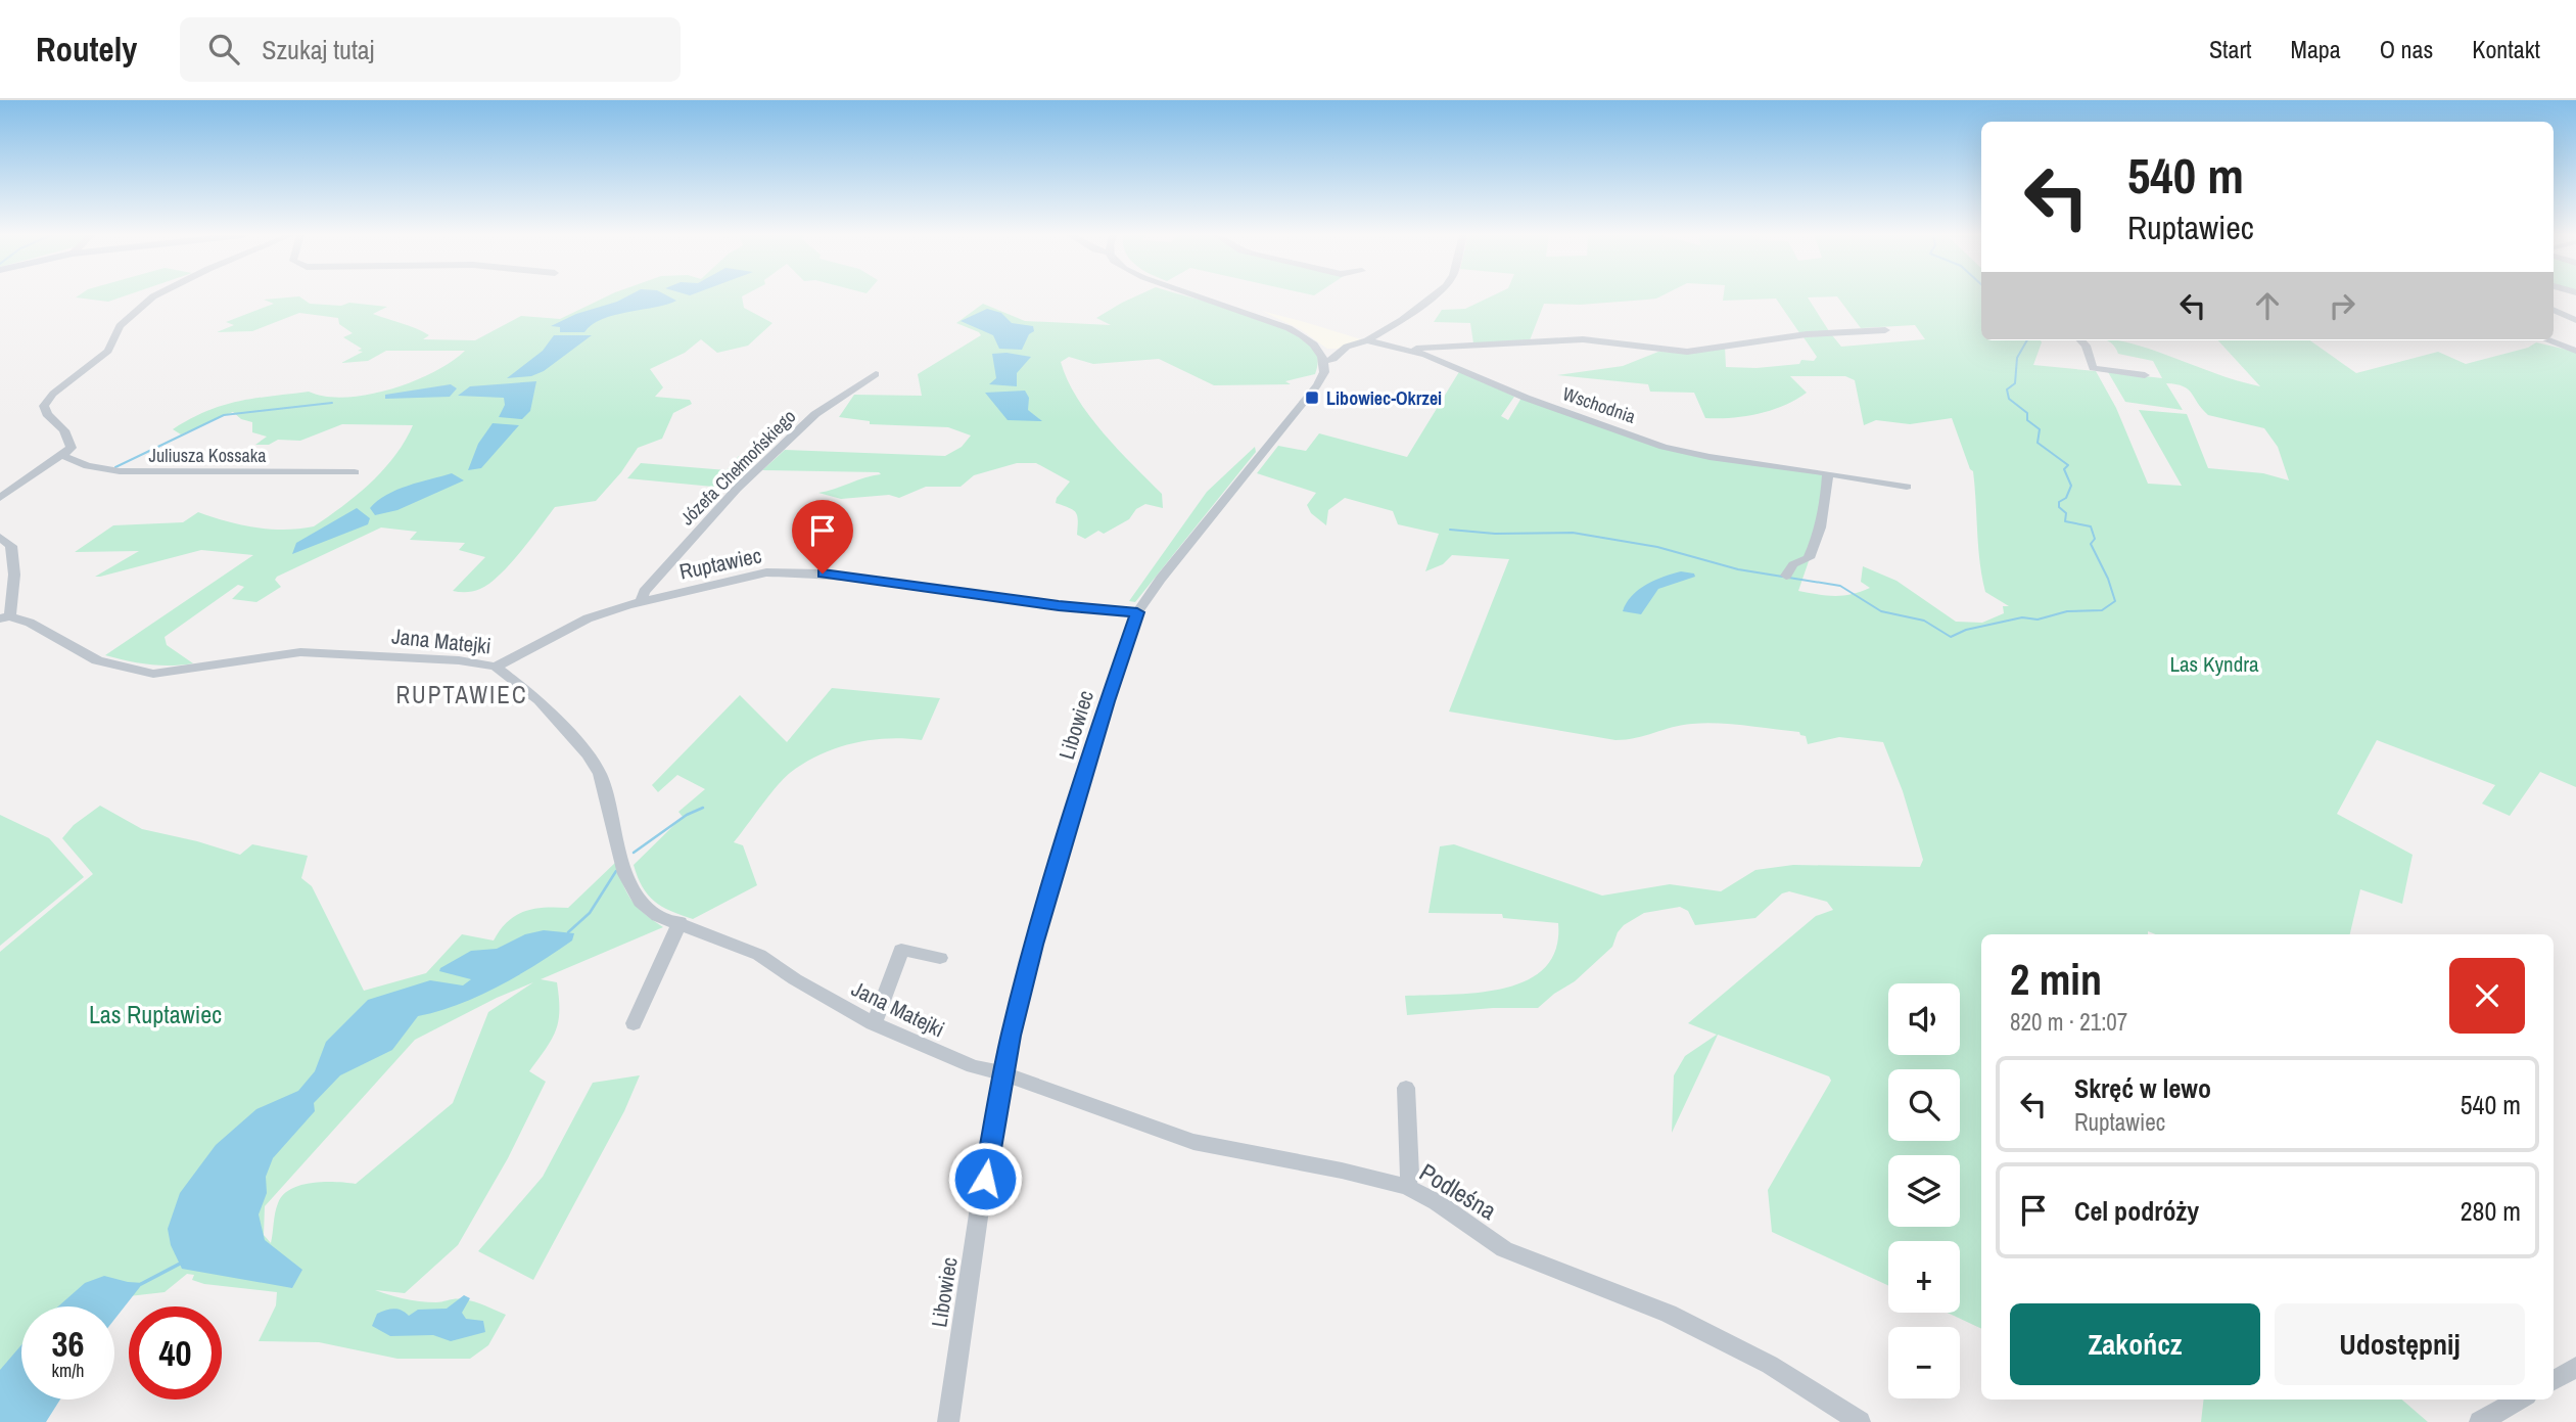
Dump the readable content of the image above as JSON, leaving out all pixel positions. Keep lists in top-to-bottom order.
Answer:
{
  "streets": {
    "street": [
      "Wschodnia",
      "Juliusza Kossaka",
      "Józefa Chełmońskiego",
      "Ruptawiec",
      "Jana Matejki",
      "Libowiec",
      "Podleśna"
    ]
  },
  "crossings": [
    ["Józefa Chełmońskiego", "Ruptawiec"],
    ["Ruptawiec", "Jana Matejki"],
    ["Ruptawiec", "Libowiec"],
    ["Jana Matejki", "Libowiec"],
    ["Jana Matejki", "Podleśna"],
    ["Libowiec", "Podleśna"]
  ],
  "districts": ["RUPTAWIEC"],
  "parks": ["Las Kyndra", "Las Ruptawiec"],
  "places": {
    "transit": ["Libowiec-Okrzei"]
  },
  "page": {
    "header": "Routely",
    "search": "Szukaj tutaj",
    "nav": [
      "Start",
      "Mapa",
      "O nas",
      "Kontakt"
    ],
    "turn": ["540 m", "Ruptawiec"],
    "heading": ["2 min", "820 m · 21:07"],
    "map_buttons": ["+", "−"],
    "list": [
      {
        "name": "Skręć w lewo",
        "note": "Ruptawiec",
        "value": "540 m"
      },
      {
        "name": "Cel podróży",
        "value": "280 m"
      }
    ],
    "buttons": ["Zakończ", "Udostępnij"],
    "speed": "36 km/h",
    "limit": "40"
  }
}
